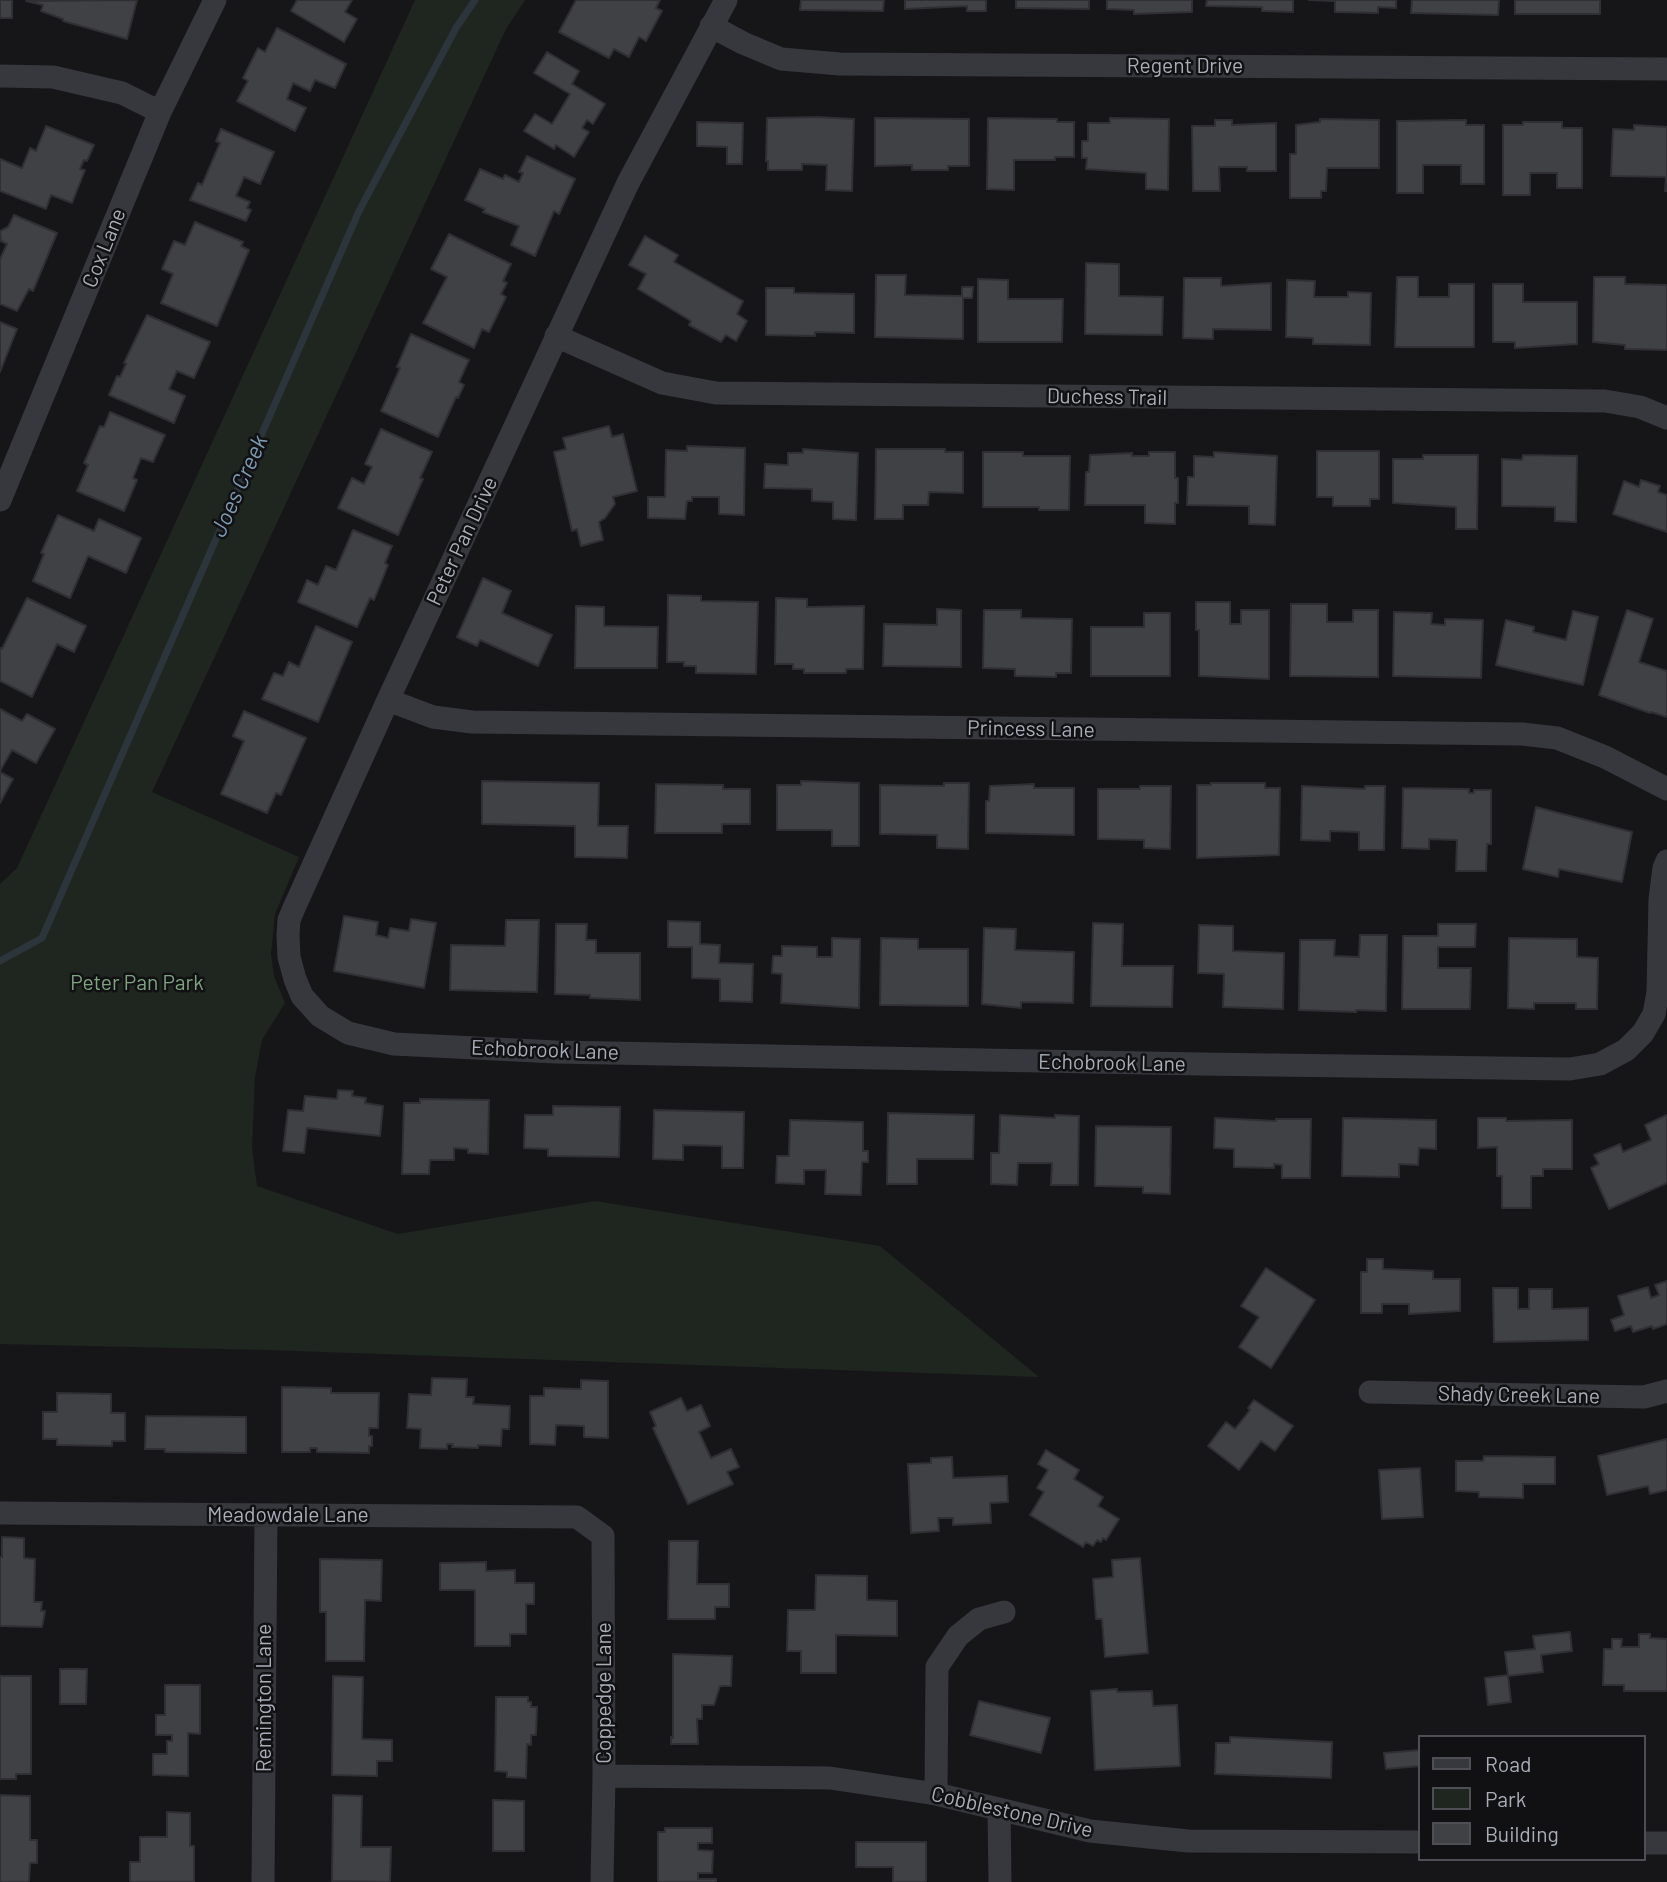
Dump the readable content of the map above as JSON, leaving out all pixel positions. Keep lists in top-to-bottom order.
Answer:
{
  "streets": {
    "street": [
      "Regent Drive",
      "Cox Lane",
      "Duchess Trail",
      "Peter Pan Drive",
      "Princess Lane",
      "Echobrook Lane",
      "Shady Creek Lane",
      "Meadowdale Lane",
      "Coppedge Lane",
      "Remington Lane",
      "Cobblestone Drive"
    ]
  },
  "crossings": [
    ["Regent Drive", "Peter Pan Drive"],
    ["Duchess Trail", "Peter Pan Drive"],
    ["Peter Pan Drive", "Princess Lane"],
    ["Peter Pan Drive", "Echobrook Lane"],
    ["Meadowdale Lane", "Coppedge Lane"],
    ["Meadowdale Lane", "Remington Lane"],
    ["Coppedge Lane", "Cobblestone Drive"]
  ],
  "water": ["Joes Creek"],
  "parks": ["Peter Pan Park"],
  "legend": ["Road", "Park", "Building"]
}
